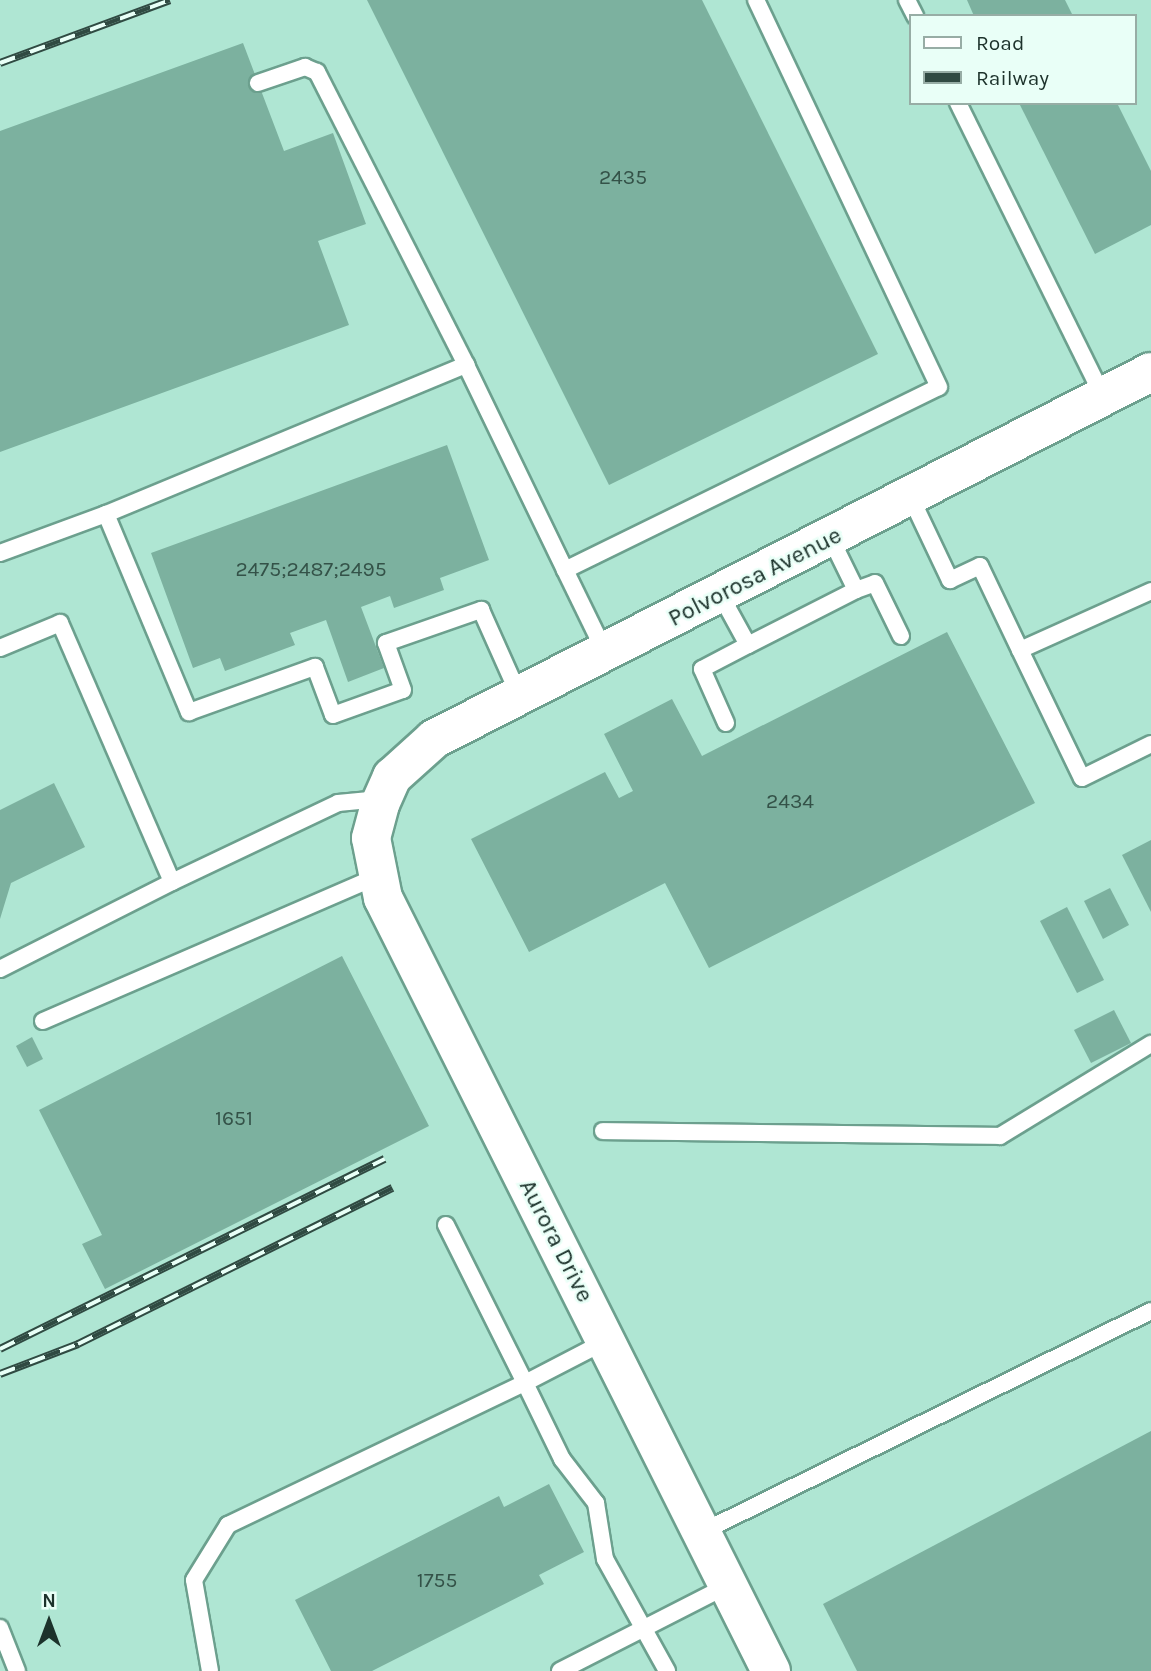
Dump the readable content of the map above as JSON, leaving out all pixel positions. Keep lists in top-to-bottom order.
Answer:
{
  "streets": {
    "street": ["Polvorosa Avenue", "Aurora Drive"]
  },
  "crossings": [
    ["Polvorosa Avenue", "Aurora Drive"]
  ],
  "house_numbers": [
    "2435",
    "2475;2487;2495",
    "2434",
    "1651",
    "1755"
  ],
  "legend": ["Road", "Railway"],
  "north": "top"
}
